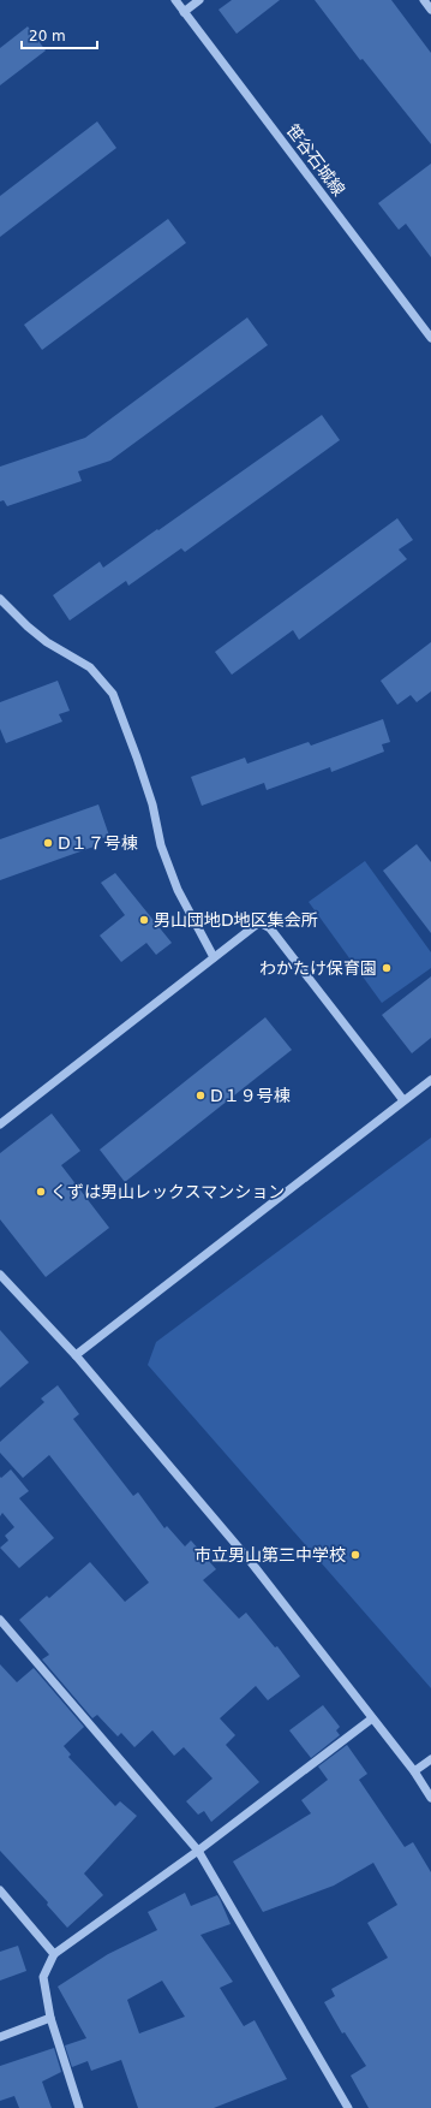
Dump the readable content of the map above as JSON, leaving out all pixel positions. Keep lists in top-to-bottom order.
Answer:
{
  "streets": {
    "street": ["笹谷石城線"]
  },
  "places": [
    "D１７号棟",
    "男山団地D地区集会所",
    "わかたけ保育園",
    "D１９号棟",
    "くずは男山レックスマンション",
    "市立男山第三中学校"
  ],
  "scale_bar": "20 m"
}
